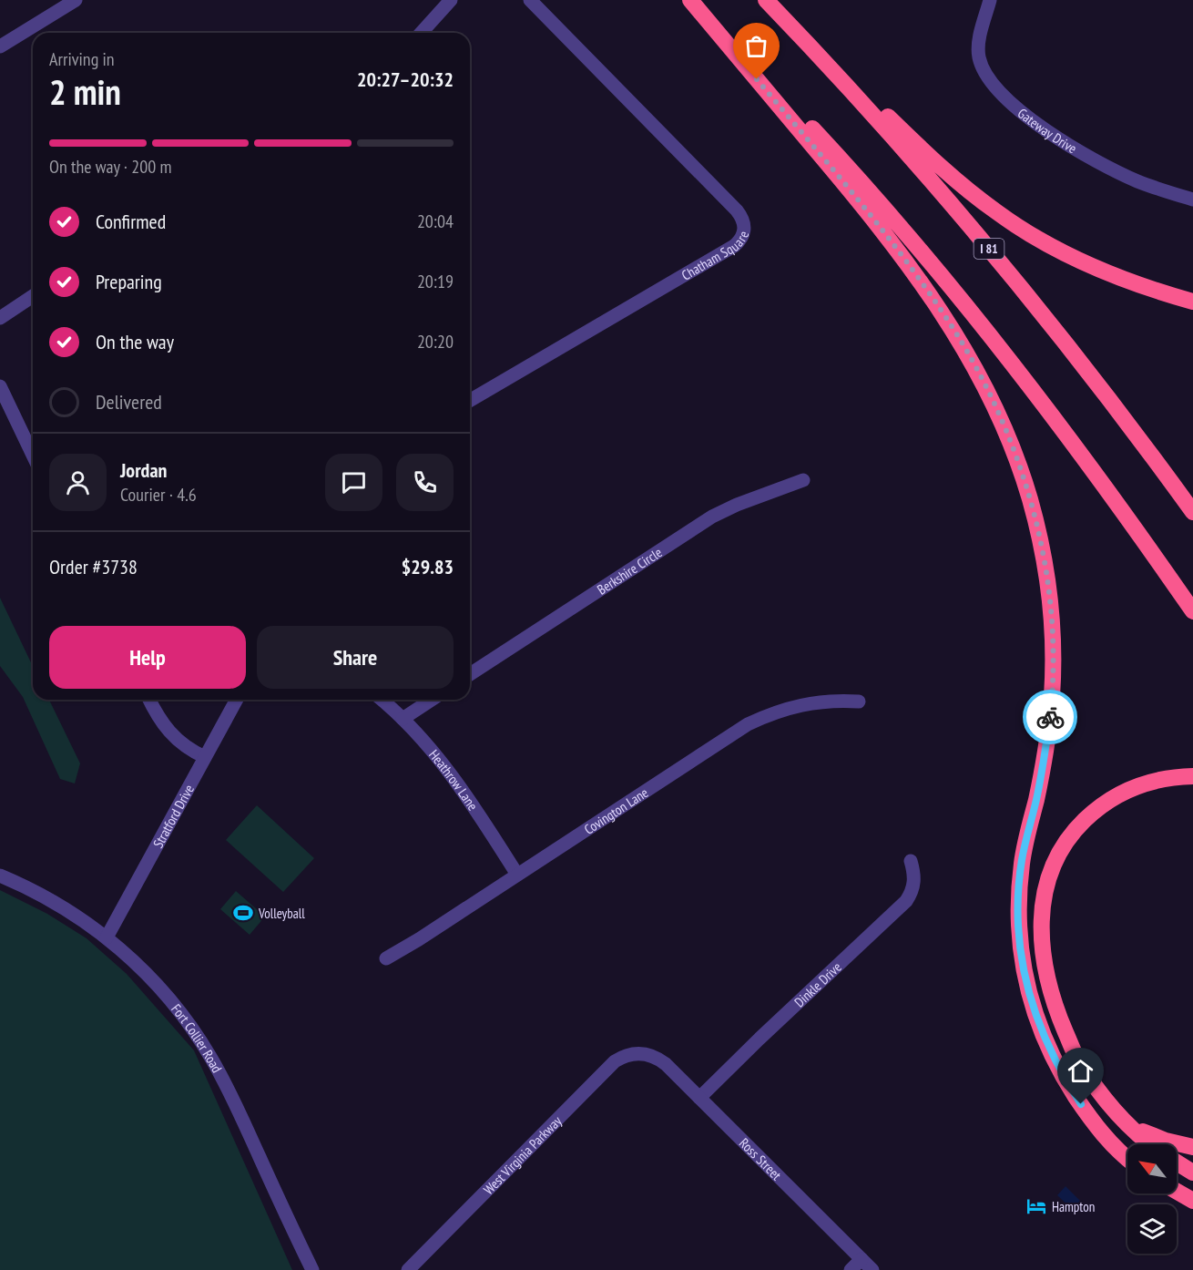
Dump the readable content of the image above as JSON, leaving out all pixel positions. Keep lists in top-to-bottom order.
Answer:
{
  "streets": {
    "highway": ["I 81"],
    "street": [
      "Gateway Drive",
      "Chatham Square",
      "Berkshire Circle",
      "Heathrow Lane",
      "Covington Lane",
      "Stratford Drive",
      "Dinkle Drive",
      "Fort Collier Road",
      "West Virginia Parkway",
      "Ross Street"
    ]
  },
  "crossings": [
    ["Heathrow Lane", "Covington Lane"],
    ["Stratford Drive", "Fort Collier Road"],
    ["Dinkle Drive", "Ross Street"],
    ["West Virginia Parkway", "Ross Street"]
  ],
  "places": {
    "sports": ["Volleyball"],
    "hotel": ["Hampton"]
  },
  "north": "top left",
  "page": {
    "heading": ["2 min", "Arriving in", "20:27–20:32"],
    "panel": [
      "Jordan",
      "Courier · 4.6",
      "Order #3738",
      "$29.83"
    ],
    "bar": "On the way · 200 m",
    "list": [
      ["Confirmed", "20:04"],
      ["Preparing", "20:19"],
      ["On the way", "20:20"],
      "Delivered"
    ],
    "buttons": ["Help", "Share"]
  }
}
